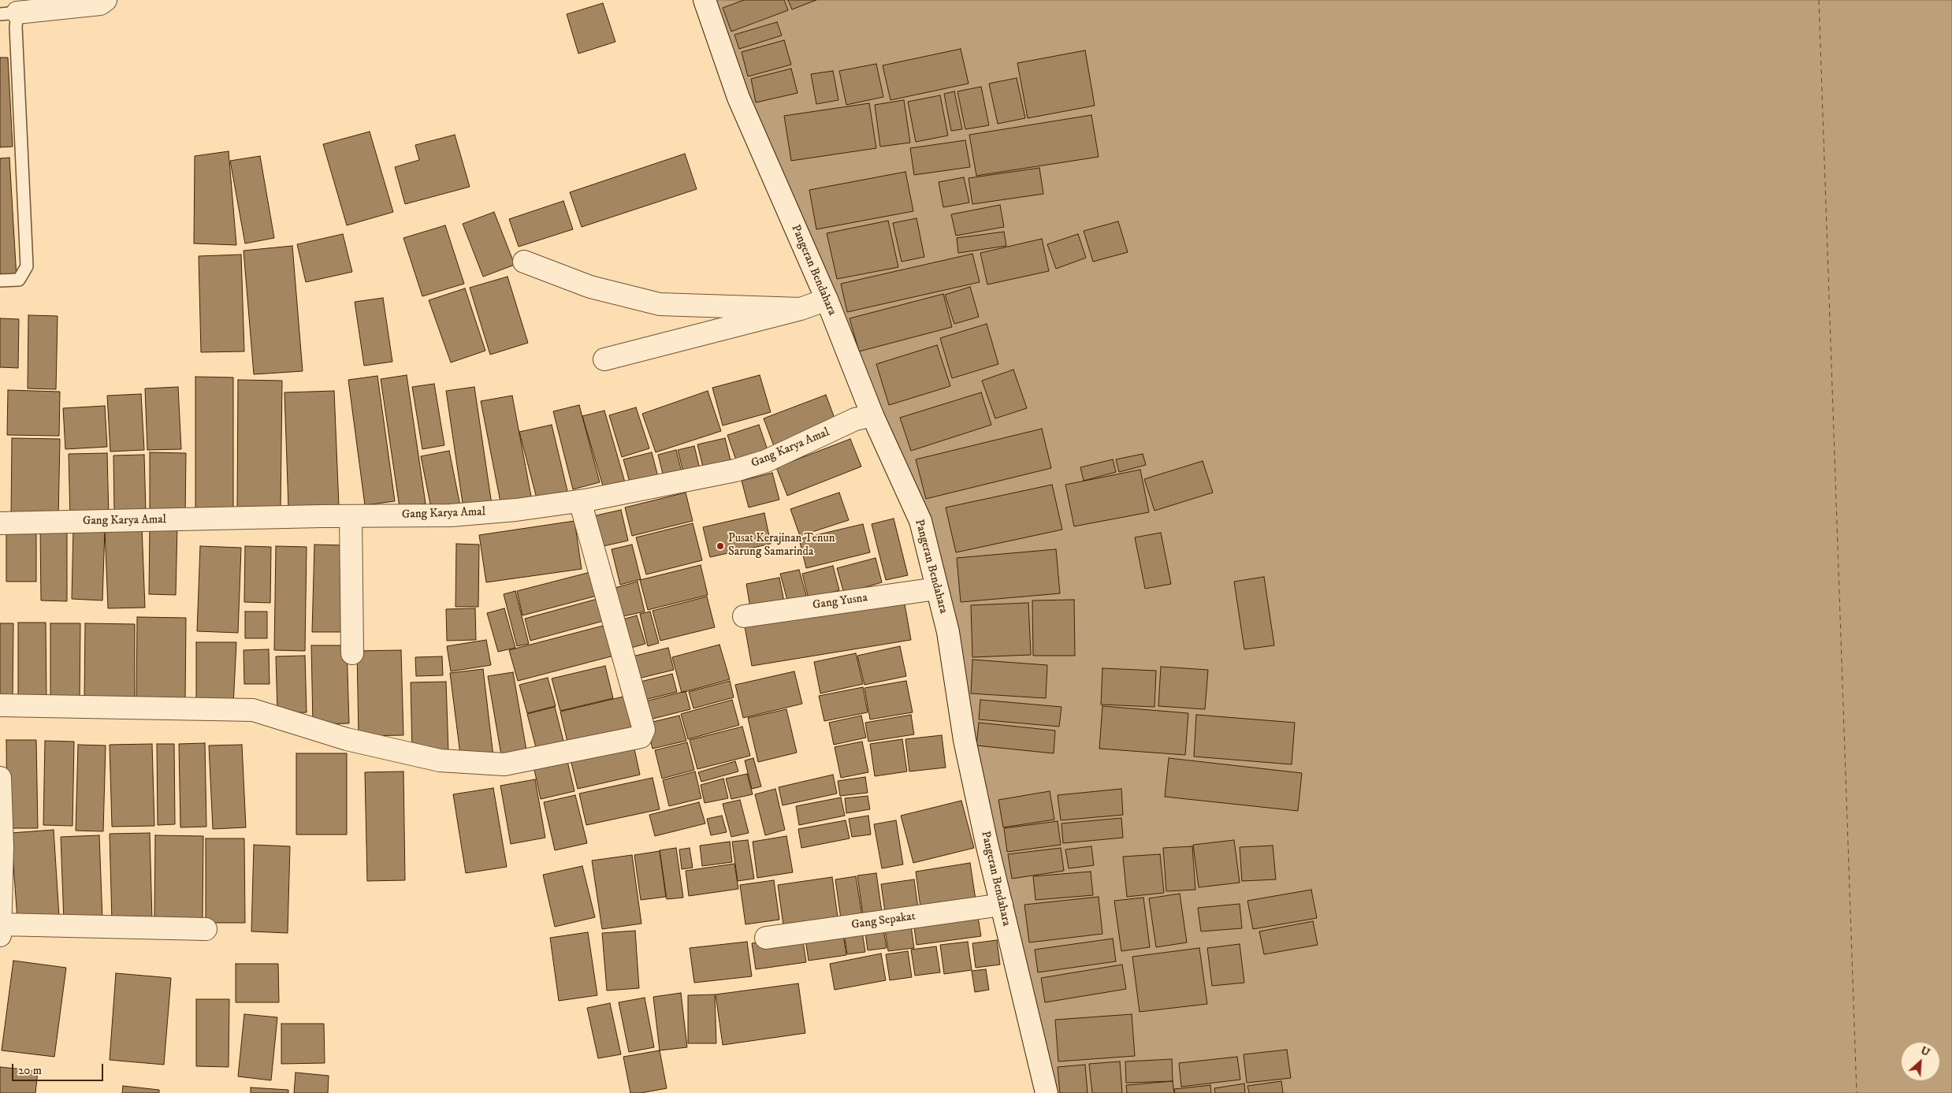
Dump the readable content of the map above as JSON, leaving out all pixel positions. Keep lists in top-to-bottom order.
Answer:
{
  "streets": {
    "street": [
      "Pangeran Bendahara",
      "Gang Karya Amal",
      "Gang Yusna",
      "Gang Sepakat"
    ]
  },
  "crossings": [
    ["Pangeran Bendahara", "Gang Karya Amal"],
    ["Pangeran Bendahara", "Gang Yusna"],
    ["Pangeran Bendahara", "Gang Sepakat"]
  ],
  "places": ["Pusat Kerajinan Tenun Sarung Samarinda"],
  "scale_bar": "20 m",
  "north": "top right"
}
